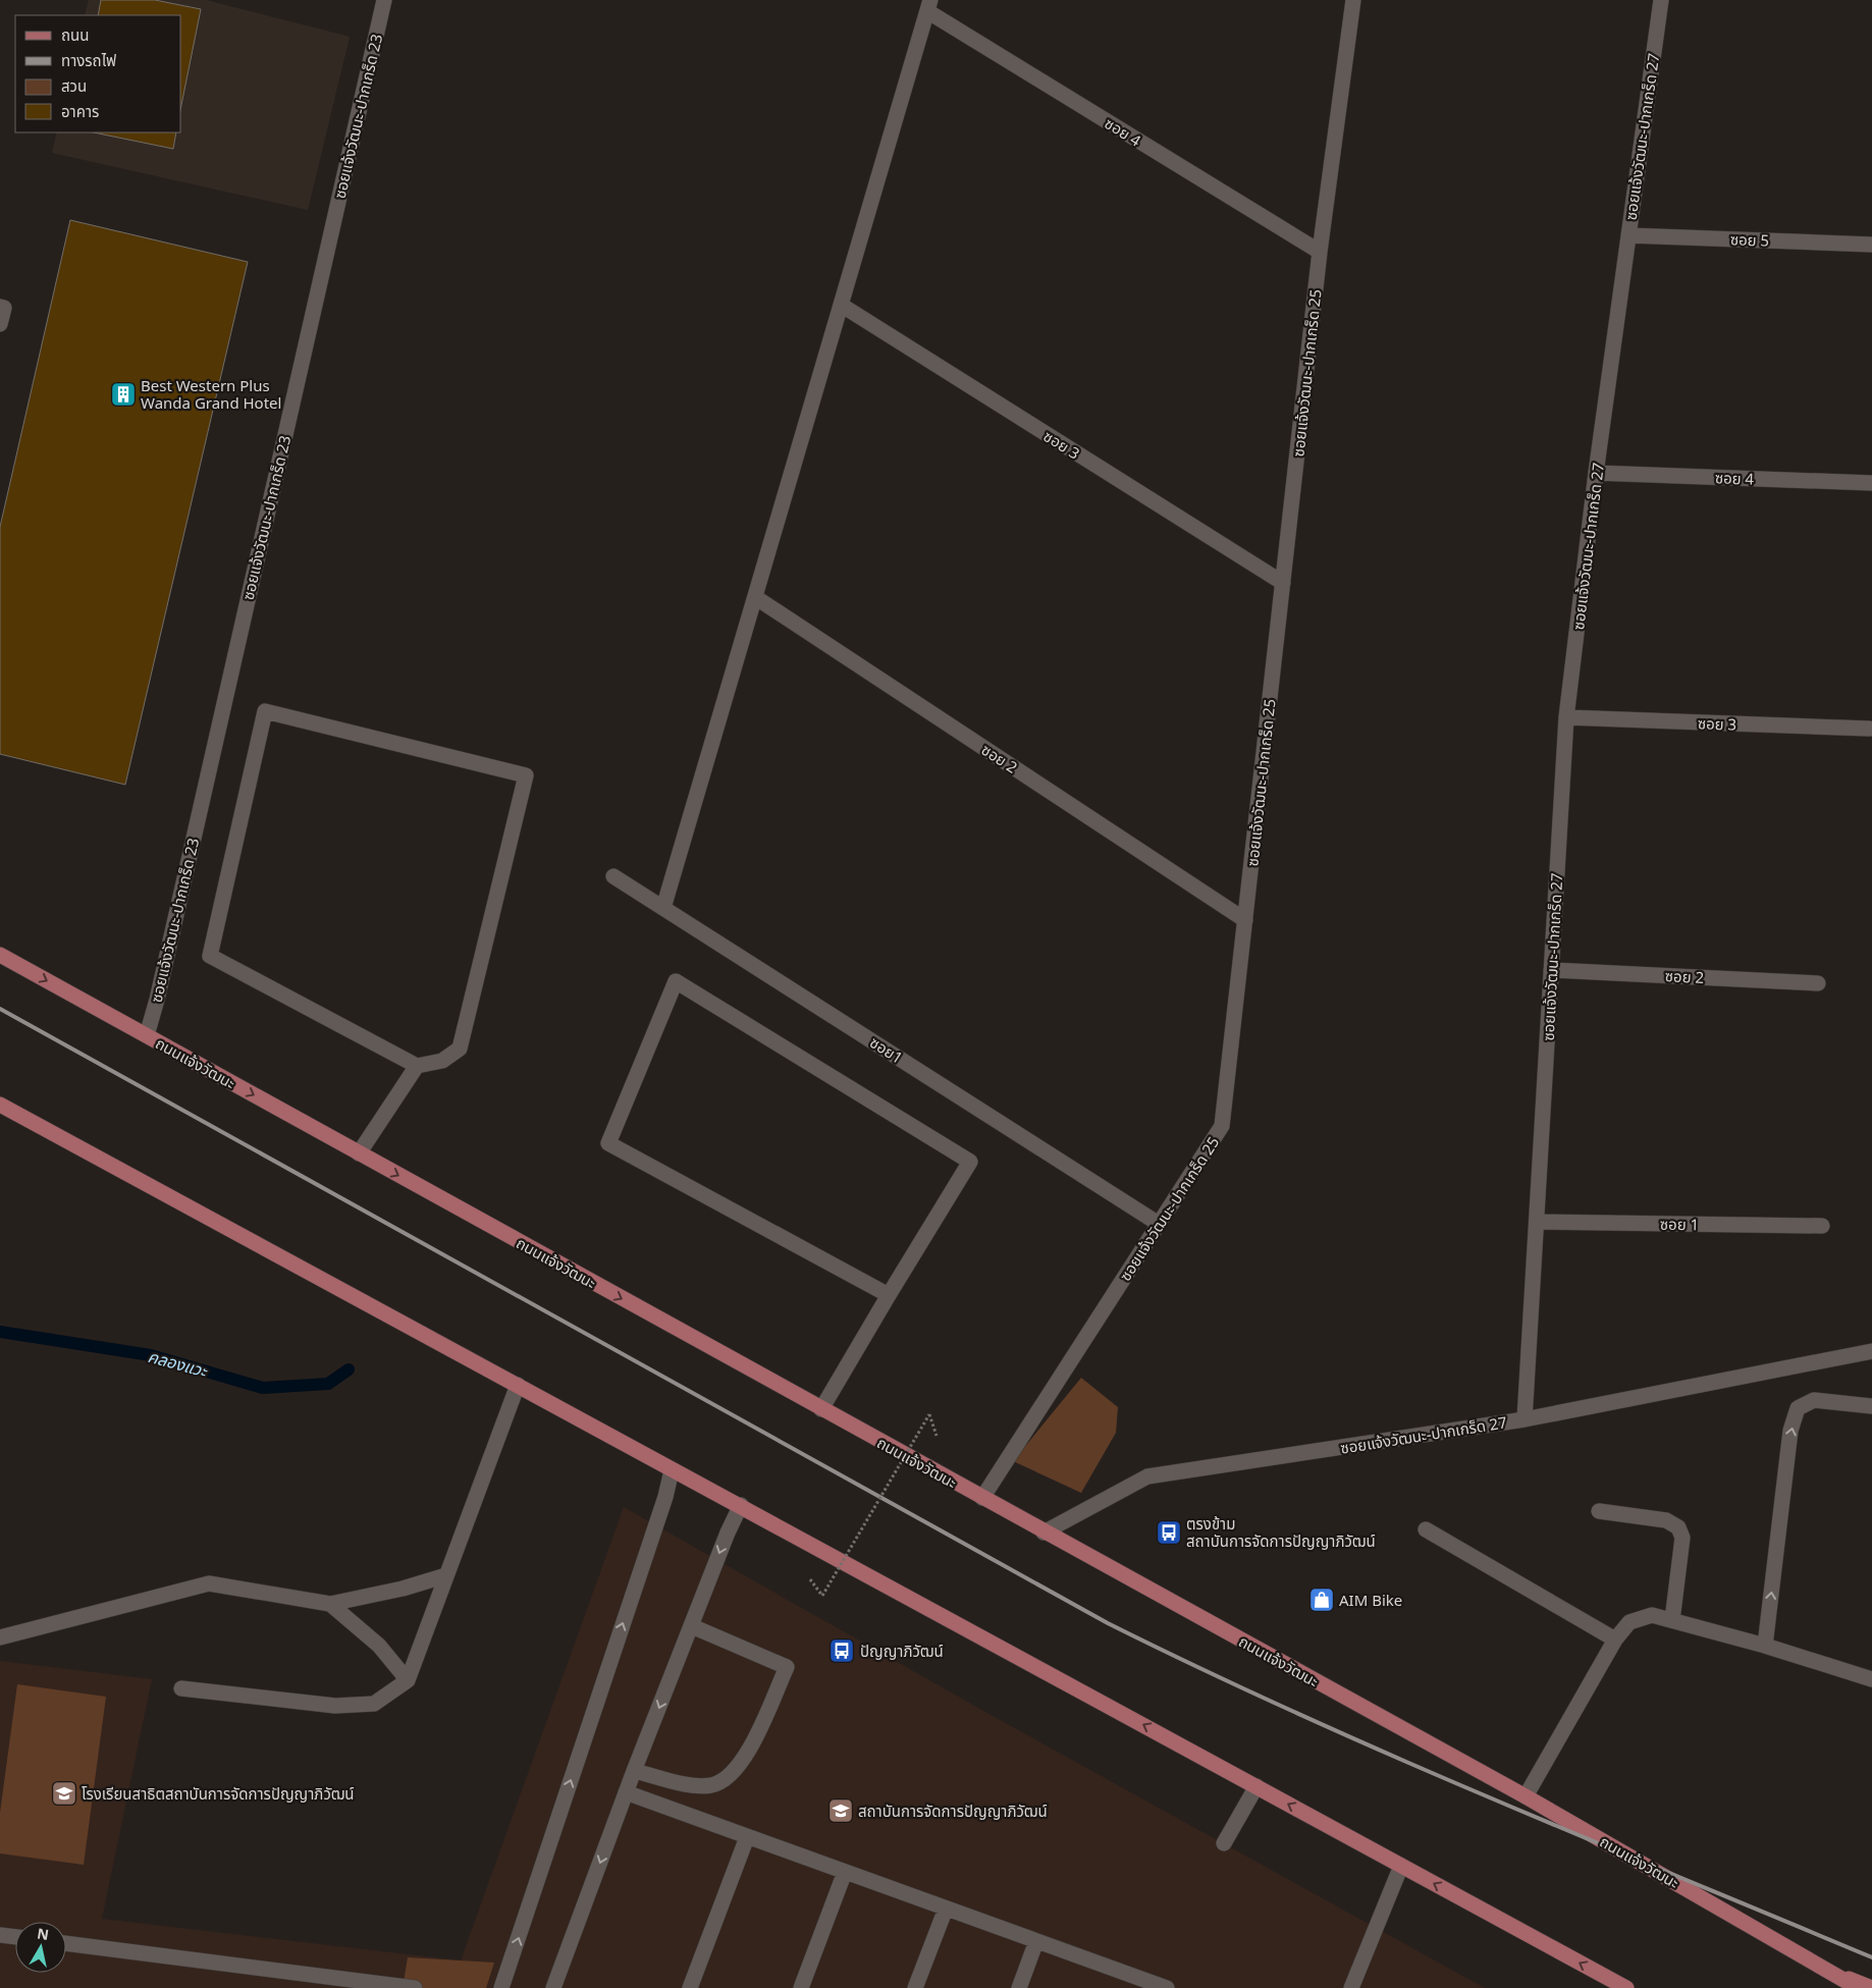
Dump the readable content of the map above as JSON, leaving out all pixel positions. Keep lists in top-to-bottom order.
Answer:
{
  "streets": {
    "main road": ["ถนนแจ้งวัฒนะ"],
    "street": [
      "ซอยแจ้งวัฒนะ-ปากเกร็ด 23",
      "ซอย 4",
      "ซอยแจ้งวัฒนะ-ปากเกร็ด 27",
      "ซอย 5",
      "ซอยแจ้งวัฒนะ-ปากเกร็ด 25",
      "ซอย 3",
      "ซอย 2",
      "ซอย1",
      "ซอย 1"
    ]
  },
  "crossings": [
    ["ซอยแจ้งวัฒนะ-ปากเกร็ด 23", "ถนนแจ้งวัฒนะ"],
    ["ซอย 4", "ซอยแจ้งวัฒนะ-ปากเกร็ด 27"],
    ["ซอย 4", "ซอยแจ้งวัฒนะ-ปากเกร็ด 25"],
    ["ซอยแจ้งวัฒนะ-ปากเกร็ด 27", "ซอย 5"],
    ["ซอยแจ้งวัฒนะ-ปากเกร็ด 27", "ซอย 3"],
    ["ซอยแจ้งวัฒนะ-ปากเกร็ด 27", "ซอย 2"],
    ["ซอยแจ้งวัฒนะ-ปากเกร็ด 27", "ถนนแจ้งวัฒนะ"],
    ["ซอยแจ้งวัฒนะ-ปากเกร็ด 27", "ซอย 1"],
    ["ซอยแจ้งวัฒนะ-ปากเกร็ด 25", "ซอย 3"],
    ["ซอยแจ้งวัฒนะ-ปากเกร็ด 25", "ซอย 2"],
    ["ซอยแจ้งวัฒนะ-ปากเกร็ด 25", "ซอย1"],
    ["ซอยแจ้งวัฒนะ-ปากเกร็ด 25", "ถนนแจ้งวัฒนะ"]
  ],
  "water": ["คลองแวะ"],
  "places": {
    "building": ["Best Western Plus Wanda Grand Hotel"],
    "bus stop": ["ตรงข้าม สถาบันการจัดการปัญญาภิวัฒน์", "ปัญญาภิวัฒน์"],
    "shop": ["AIM Bike"],
    "school or university": ["โรงเรียนสาธิตสถาบันการจัดการปัญญาภิวัฒน์", "สถาบันการจัดการปัญญาภิวัฒน์"]
  },
  "legend": [
    "ถนน",
    "ทางรถไฟ",
    "สวน",
    "อาคาร"
  ],
  "north": "top"
}
